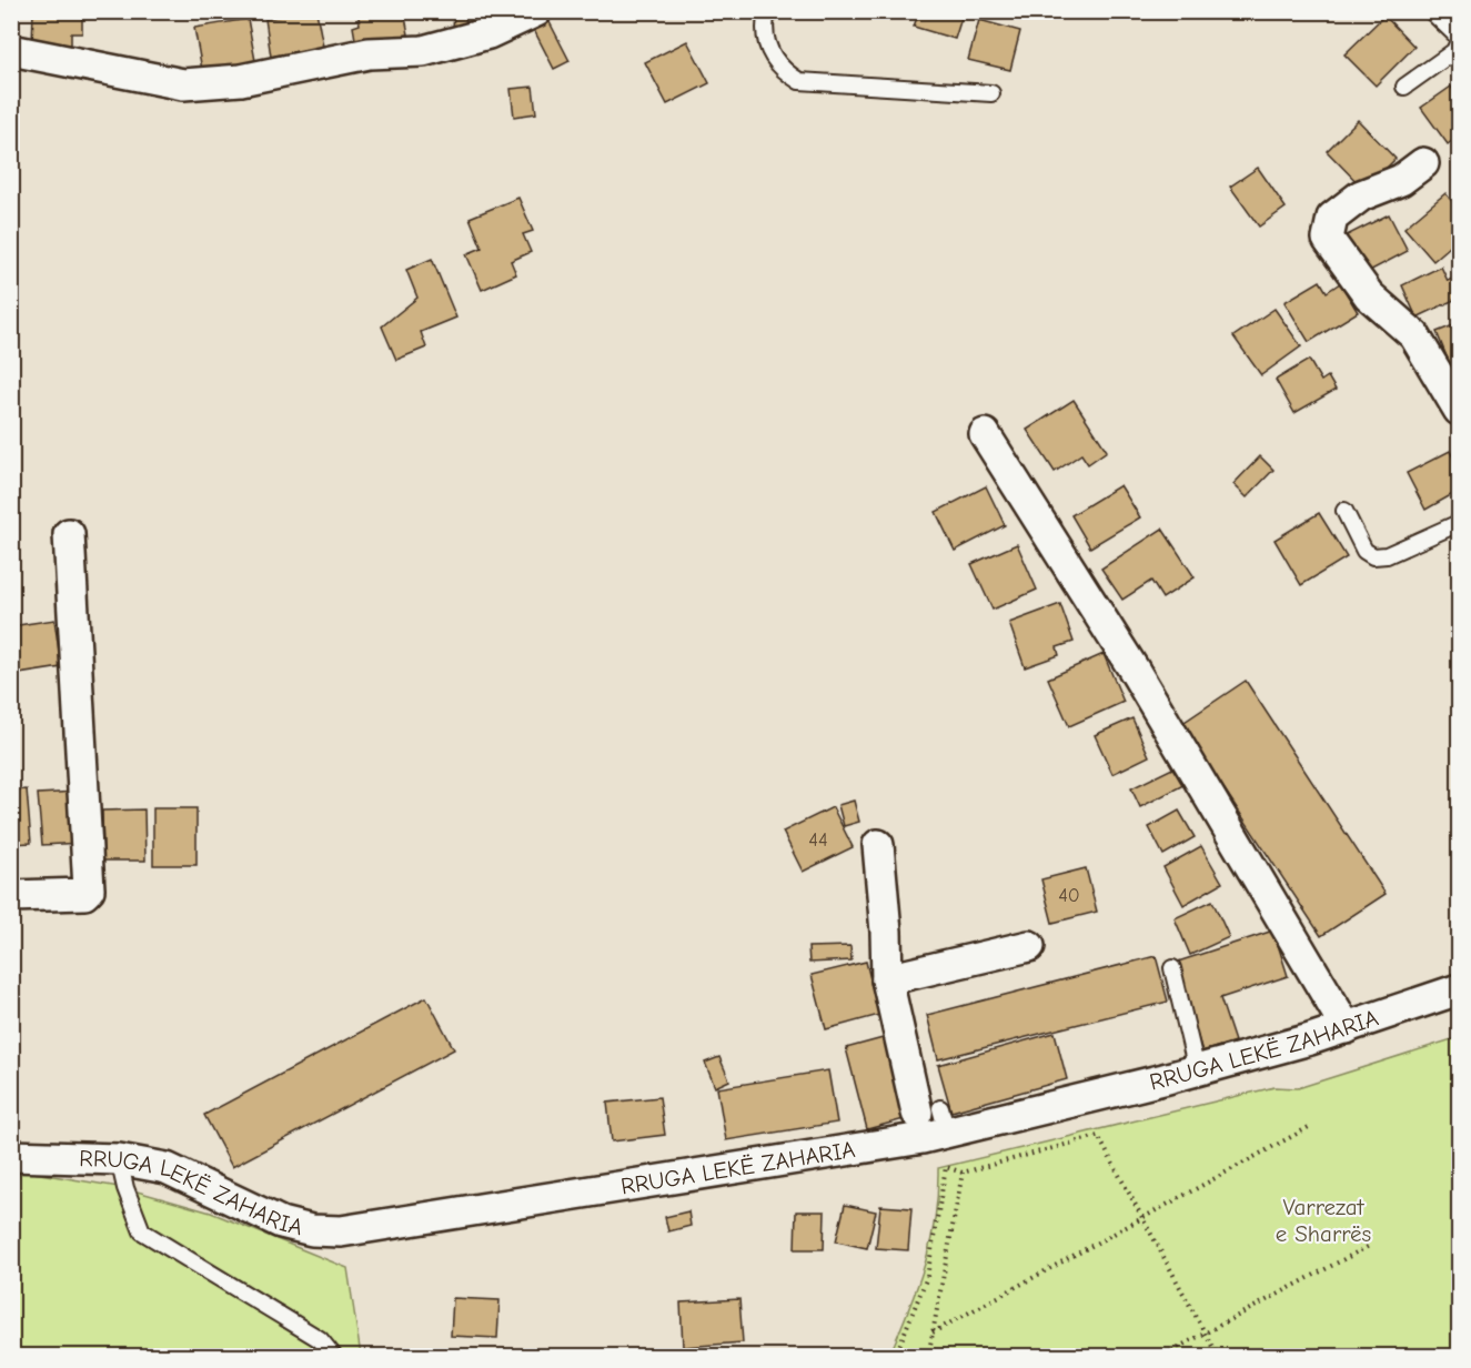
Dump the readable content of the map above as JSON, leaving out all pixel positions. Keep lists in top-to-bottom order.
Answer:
{
  "streets": {
    "street": ["RRUGA LEKË ZAHARIA"]
  },
  "parks": ["Varrezat e Sharrës"],
  "house_numbers": ["44", "40"]
}
